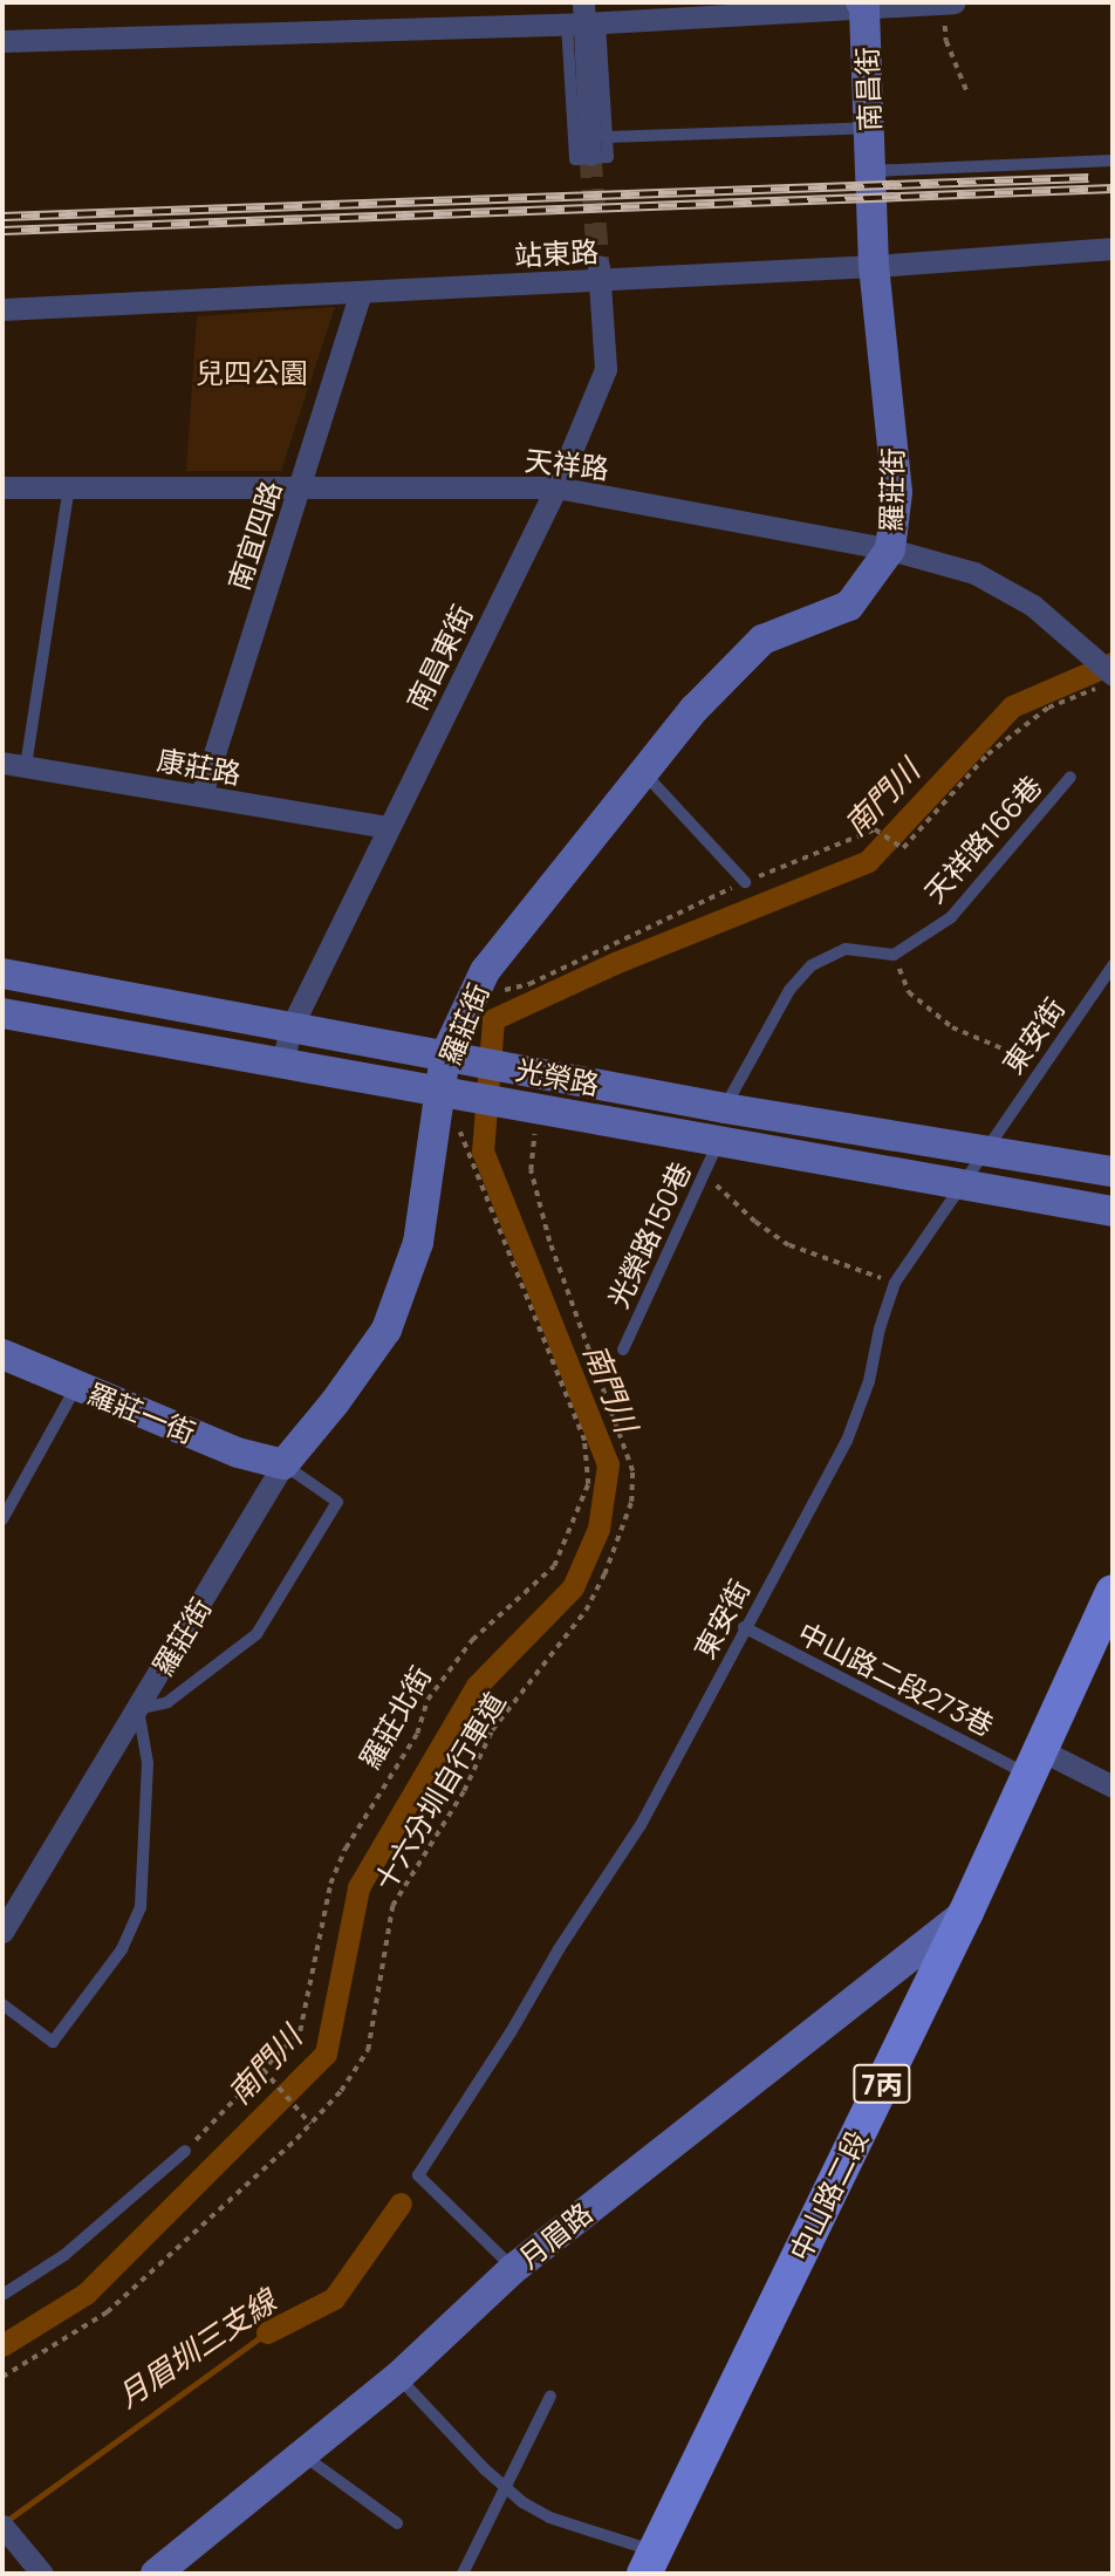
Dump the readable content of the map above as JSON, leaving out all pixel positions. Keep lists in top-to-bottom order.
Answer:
{
  "streets": {
    "main road": ["7丙", "中山路二段"],
    "street": [
      "南昌街",
      "站東路",
      "天祥路",
      "羅莊街",
      "南宜四路",
      "南昌東街",
      "康莊路",
      "光榮路",
      "羅莊一街",
      "月眉路"
    ],
    "lane": [
      "天祥路166巷",
      "東安街",
      "光榮路150巷",
      "中山路二段273巷"
    ],
    "path": ["羅莊北街", "十六分圳自行車道"]
  },
  "crossings": [
    ["南昌街", "羅莊街"],
    ["站東路", "羅莊街"],
    ["站東路", "南宜四路"],
    ["站東路", "南昌東街"],
    ["天祥路", "羅莊街"],
    ["天祥路", "南宜四路"],
    ["天祥路", "南昌東街"],
    ["羅莊街", "光榮路"],
    ["羅莊街", "羅莊一街"],
    ["羅莊街", "羅莊北街"],
    ["南宜四路", "康莊路"],
    ["南昌東街", "康莊路"],
    ["南昌東街", "光榮路"],
    ["東安街", "光榮路"],
    ["東安街", "中山路二段273巷"],
    ["東安街", "月眉路"],
    ["光榮路", "光榮路150巷"],
    ["光榮路", "羅莊北街"],
    ["光榮路", "十六分圳自行車道"],
    ["中山路二段273巷", "中山路二段"],
    ["中山路二段", "月眉路"]
  ],
  "water": ["南門川", "月眉圳三支線"],
  "parks": ["兒四公園"]
}
